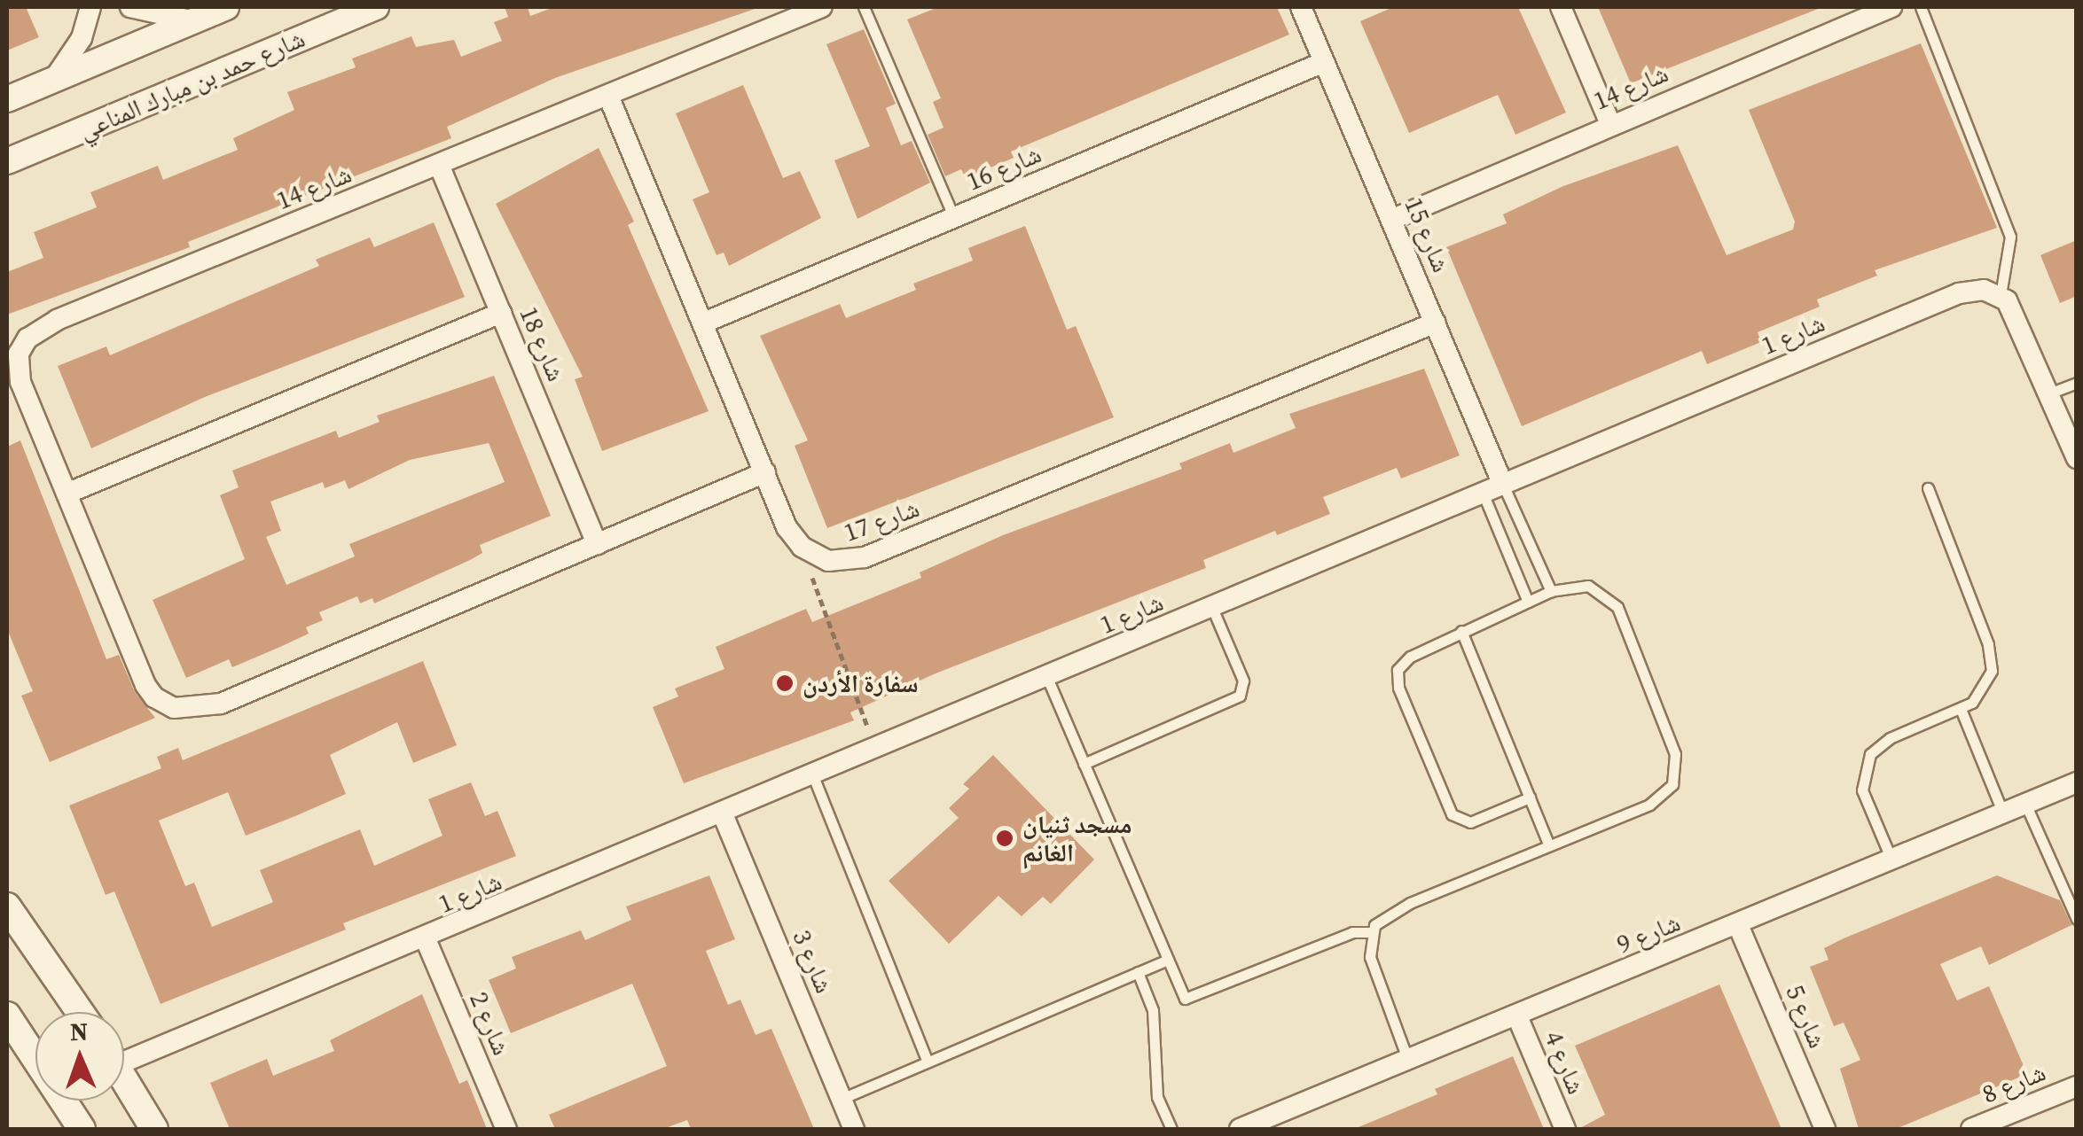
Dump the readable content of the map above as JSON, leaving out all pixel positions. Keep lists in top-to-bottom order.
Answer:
{
  "streets": {
    "street": [
      "شارع حمد بن مبارك المناعي",
      "شارع 14",
      "شارع 16",
      "شارع 15",
      "شارع 1",
      "شارع 18",
      "شارع 17",
      "شارع 9",
      "شارع 3",
      "شارع 5",
      "شارع 2",
      "شارع 4",
      "شارع 8"
    ]
  },
  "crossings": [
    ["شارع 14", "شارع 15"],
    ["شارع 14", "شارع 18"],
    ["شارع 16", "شارع 15"],
    ["شارع 15", "شارع 1"],
    ["شارع 15", "شارع 17"],
    ["شارع 1", "شارع 3"],
    ["شارع 1", "شارع 2"],
    ["شارع 9", "شارع 5"],
    ["شارع 9", "شارع 4"]
  ],
  "places": ["سفارة الأردن", "مسجد ثنيان الغانم"],
  "north": "top"
}
